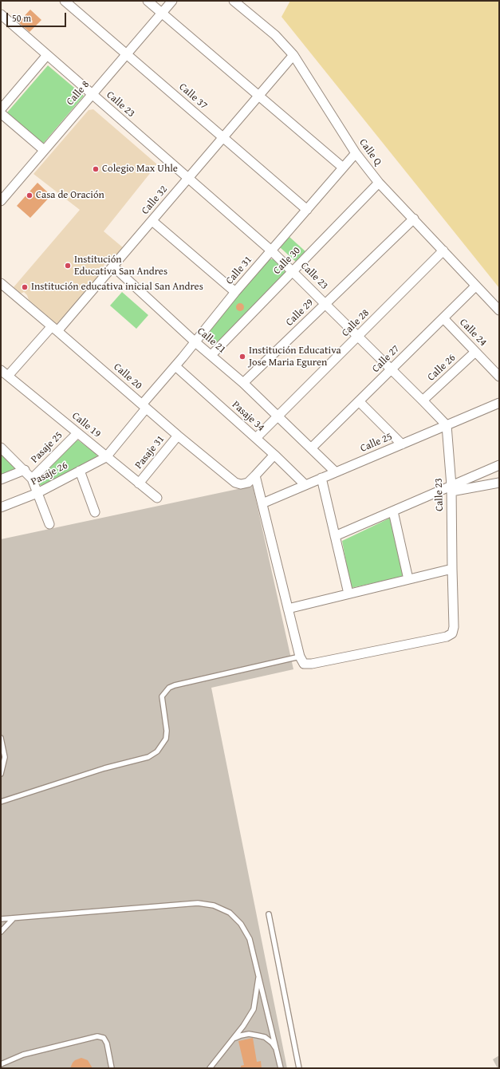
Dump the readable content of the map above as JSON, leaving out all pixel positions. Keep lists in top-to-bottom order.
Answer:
{
  "streets": {
    "street": [
      "Calle 8",
      "Calle 37",
      "Calle 23",
      "Calle Q",
      "Calle 32",
      "Calle 30",
      "Calle 31",
      "Calle 29",
      "Calle 28",
      "Calle 24",
      "Calle 21",
      "Calle 27",
      "Calle 26",
      "Calle 20",
      "Pasaje 34",
      "Calle 19",
      "Calle 25",
      "Pasaje 25",
      "Pasaje 31",
      "Pasaje 26"
    ]
  },
  "crossings": [
    ["Calle 8", "Calle 37"],
    ["Calle 8", "Calle 23"],
    ["Calle 37", "Calle 32"],
    ["Calle 37", "Calle 31"],
    ["Calle 23", "Calle 32"],
    ["Calle 23", "Calle 30"],
    ["Calle 23", "Calle 31"],
    ["Calle 23", "Calle 29"],
    ["Calle 23", "Calle 28"],
    ["Calle 23", "Calle 27"],
    ["Calle 23", "Calle 26"],
    ["Calle 23", "Calle 25"],
    ["Calle Q", "Calle 32"],
    ["Calle Q", "Calle 30"],
    ["Calle Q", "Calle 31"],
    ["Calle Q", "Calle 29"],
    ["Calle Q", "Calle 28"],
    ["Calle Q", "Calle 27"],
    ["Calle 32", "Calle 21"],
    ["Calle 32", "Calle 20"],
    ["Calle 32", "Calle 19"],
    ["Calle 30", "Calle 21"],
    ["Calle 31", "Calle 21"],
    ["Calle 31", "Calle 20"],
    ["Calle 31", "Pasaje 34"],
    ["Calle 31", "Calle 19"],
    ["Calle 31", "Pasaje 26"],
    ["Calle 29", "Calle 21"],
    ["Calle 28", "Calle 21"],
    ["Calle 28", "Pasaje 34"],
    ["Calle 24", "Calle 27"],
    ["Calle 24", "Calle 26"],
    ["Calle 21", "Calle 27"],
    ["Calle 21", "Calle 25"],
    ["Calle 20", "Pasaje 31"],
    ["Pasaje 34", "Calle 25"],
    ["Calle 19", "Pasaje 25"],
    ["Calle 19", "Pasaje 31"],
    ["Calle 19", "Pasaje 26"]
  ],
  "places": [
    "Colegio Max Uhle",
    "Casa de Oración",
    "Institución Educativa San Andres",
    "Institución educativa inicial San Andres",
    "Institución Educativa Jose Maria Eguren"
  ],
  "scale_bar": "50 m"
}
